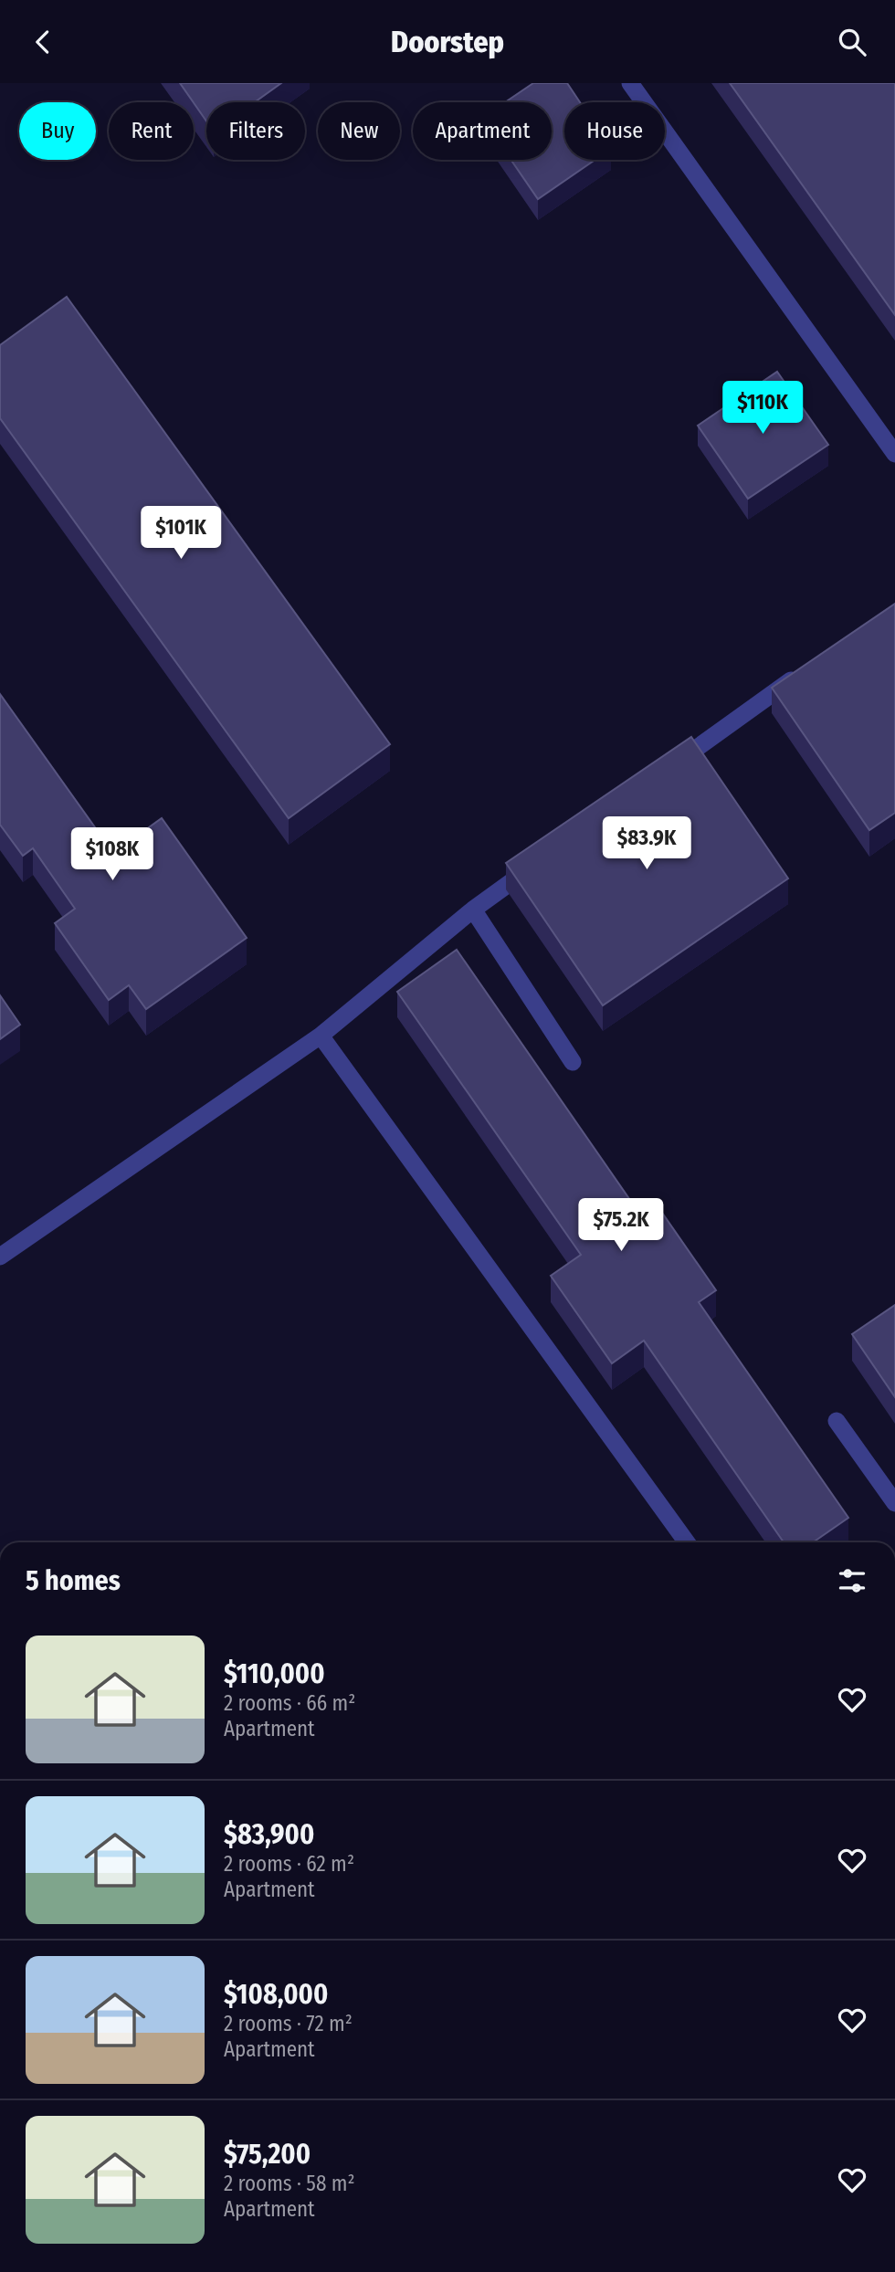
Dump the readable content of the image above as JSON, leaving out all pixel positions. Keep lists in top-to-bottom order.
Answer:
{
  "page": {
    "header": "Doorstep",
    "chip": [
      "Buy",
      "Rent",
      "Filters",
      "New",
      "Apartment",
      "House"
    ],
    "price": [
      "$110K",
      "$101K",
      "$83.9K",
      "$108K",
      "$75.2K"
    ],
    "heading": "5 homes",
    "list": [
      {
        "name": "$110,000",
        "note": "2 rooms · 66 m² · Apartment"
      },
      {
        "name": "$83,900",
        "note": "2 rooms · 62 m² · Apartment"
      },
      {
        "name": "$108,000",
        "note": "2 rooms · 72 m² · Apartment"
      },
      {
        "name": "$75,200",
        "note": "2 rooms · 58 m² · Apartment"
      }
    ]
  }
}
